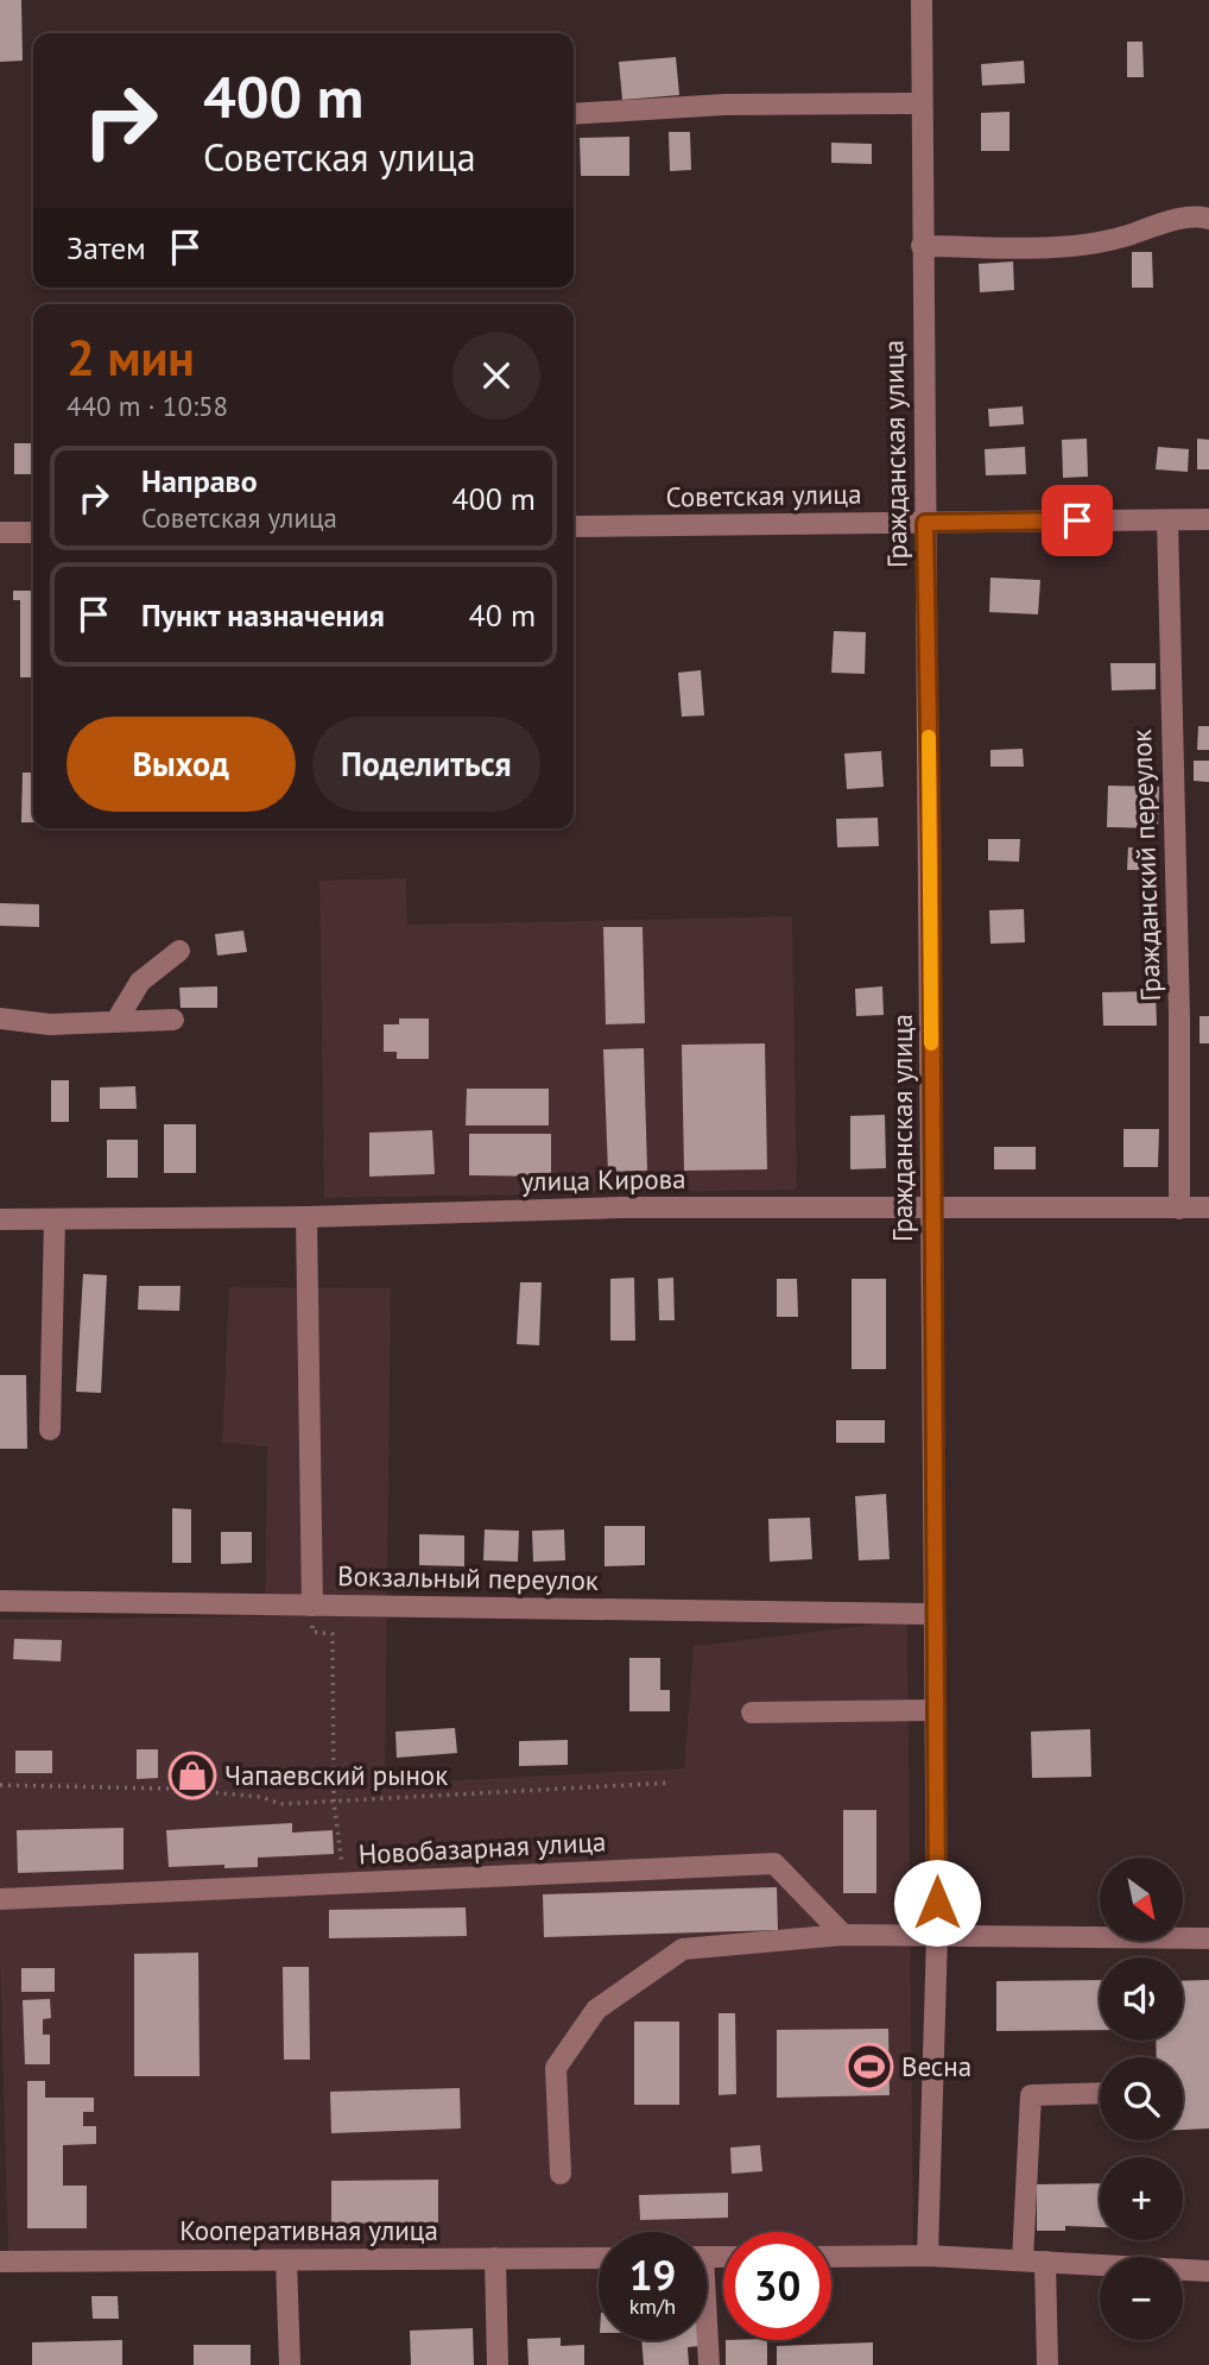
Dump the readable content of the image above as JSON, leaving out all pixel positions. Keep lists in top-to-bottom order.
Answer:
{
  "streets": {
    "street": [
      "Гражданская улица",
      "Советская улица",
      "Гражданский переулок",
      "улица Кирова",
      "Вокзальный переулок",
      "Новобазарная улица",
      "Кооперативная улица"
    ]
  },
  "crossings": [
    ["Гражданская улица", "Советская улица"],
    ["Гражданская улица", "улица Кирова"],
    ["Гражданская улица", "Вокзальный переулок"],
    ["Советская улица", "Гражданский переулок"],
    ["Гражданский переулок", "улица Кирова"]
  ],
  "places": {
    "shop": ["Чапаевский рынок"],
    "sports": ["Весна"]
  },
  "north": "bottom right",
  "page": {
    "turn": ["400 m", "Советская улица"],
    "then": "Затем",
    "heading": ["2 мин", "440 m · 10:58"],
    "list": [
      {
        "name": "Направо",
        "note": "Советская улица",
        "value": "400 m"
      },
      {
        "name": "Пункт назначения",
        "value": "40 m"
      }
    ],
    "buttons": ["Выход", "Поделиться"],
    "map_buttons": ["+", "−"],
    "speed": "19 km/h",
    "limit": "30"
  }
}
